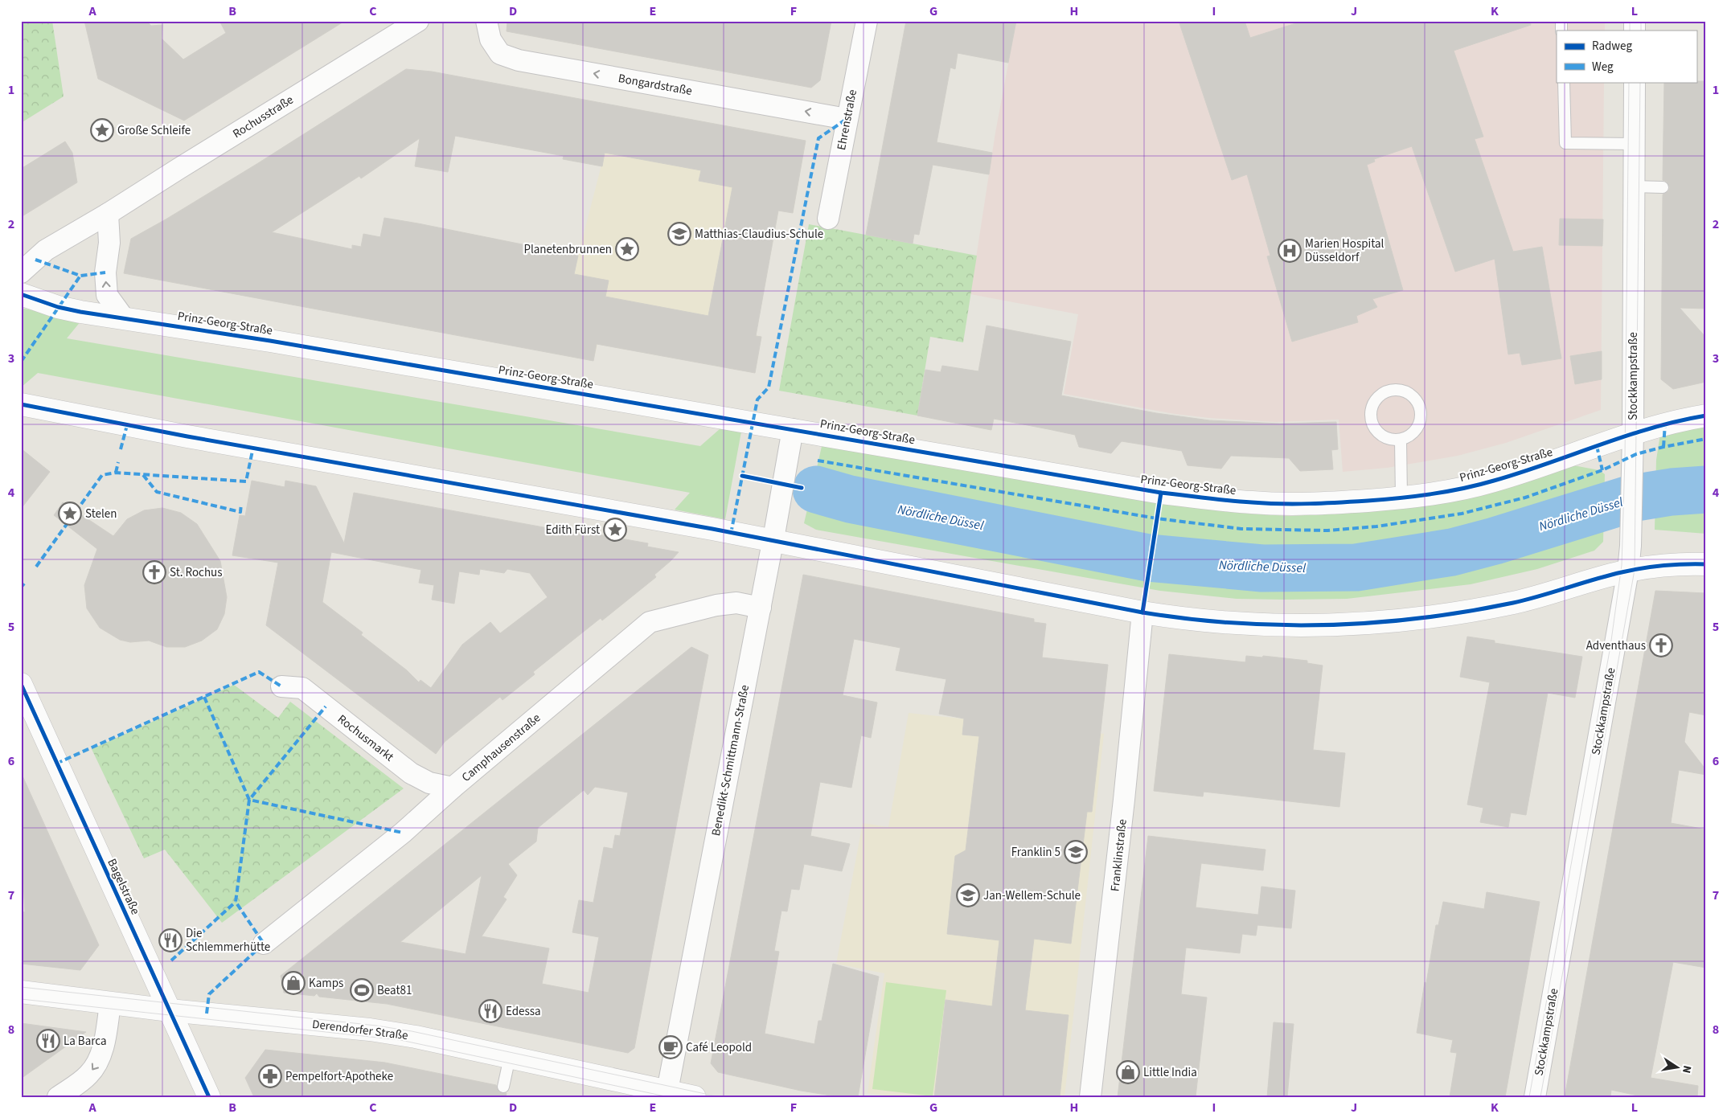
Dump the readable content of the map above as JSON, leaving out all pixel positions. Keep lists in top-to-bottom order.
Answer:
{
  "streets": {
    "main road": ["Prinz-Georg-Straße", "Bagelstraße", "Derendorfer Straße"],
    "street": [
      "Bongardstraße",
      "Rochusstraße",
      "Ehrenstraße",
      "Stockkampstraße",
      "Rochusmarkt",
      "Camphausenstraße",
      "Benedikt-Schmittmann-Straße",
      "Franklinstraße"
    ]
  },
  "crossings": [
    ["Bongardstraße", "Ehrenstraße"],
    ["Prinz-Georg-Straße", "Stockkampstraße"],
    ["Prinz-Georg-Straße", "Benedikt-Schmittmann-Straße"],
    ["Rochusmarkt", "Camphausenstraße"],
    ["Camphausenstraße", "Benedikt-Schmittmann-Straße"],
    ["Benedikt-Schmittmann-Straße", "Derendorfer Straße"],
    ["Bagelstraße", "Derendorfer Straße"]
  ],
  "one_way": ["Bongardstraße"],
  "water": ["Nördliche Düssel"],
  "places": {
    "place": [
      "Große Schleife",
      "Planetenbrunnen",
      "Stelen",
      "Edith Fürst"
    ],
    "school or university": ["Matthias-Claudius-Schule", "Franklin 5", "Jan-Wellem-Schule"],
    "hospital": ["Marien Hospital Düsseldorf"],
    "church": ["St. Rochus", "Adventhaus"],
    "restaurant": ["Die Schlemmerhütte", "Edessa", "La Barca"],
    "shop": ["Kamps", "Little India"],
    "sports": ["Beat81"],
    "cafe": ["Café Leopold"],
    "pharmacy": ["Pempelfort-Apotheke"]
  },
  "legend": ["Radweg", "Weg"],
  "north": "right",
  "grid": {
    "columns": [
      "A",
      "B",
      "C",
      "D",
      "E",
      "F",
      "G",
      "H",
      "I",
      "J",
      "K",
      "L"
    ],
    "rows": [
      "1",
      "2",
      "3",
      "4",
      "5",
      "6",
      "7",
      "8"
    ]
  }
}
